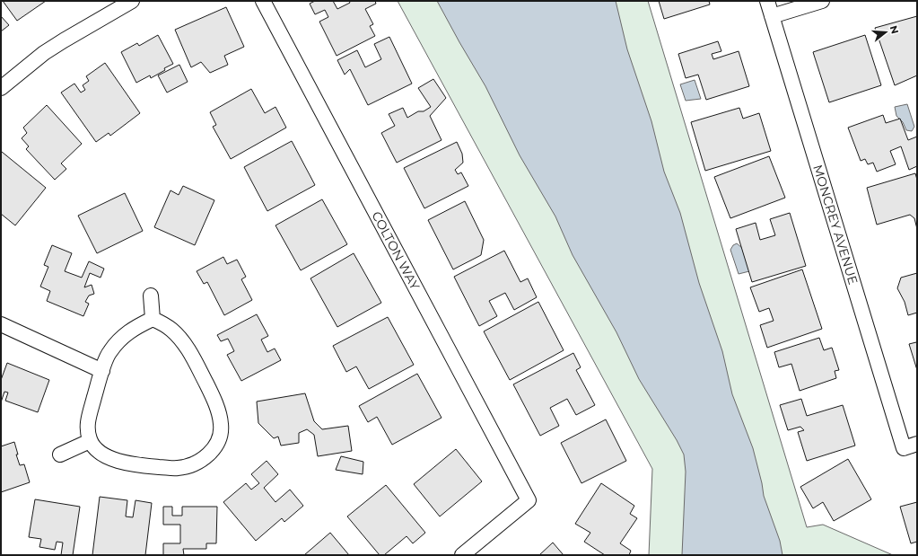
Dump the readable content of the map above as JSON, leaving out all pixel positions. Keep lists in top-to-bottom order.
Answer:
{
  "streets": {
    "street": ["MONCREY AVENUE", "COLTON WAY"]
  },
  "north": "right"
}
